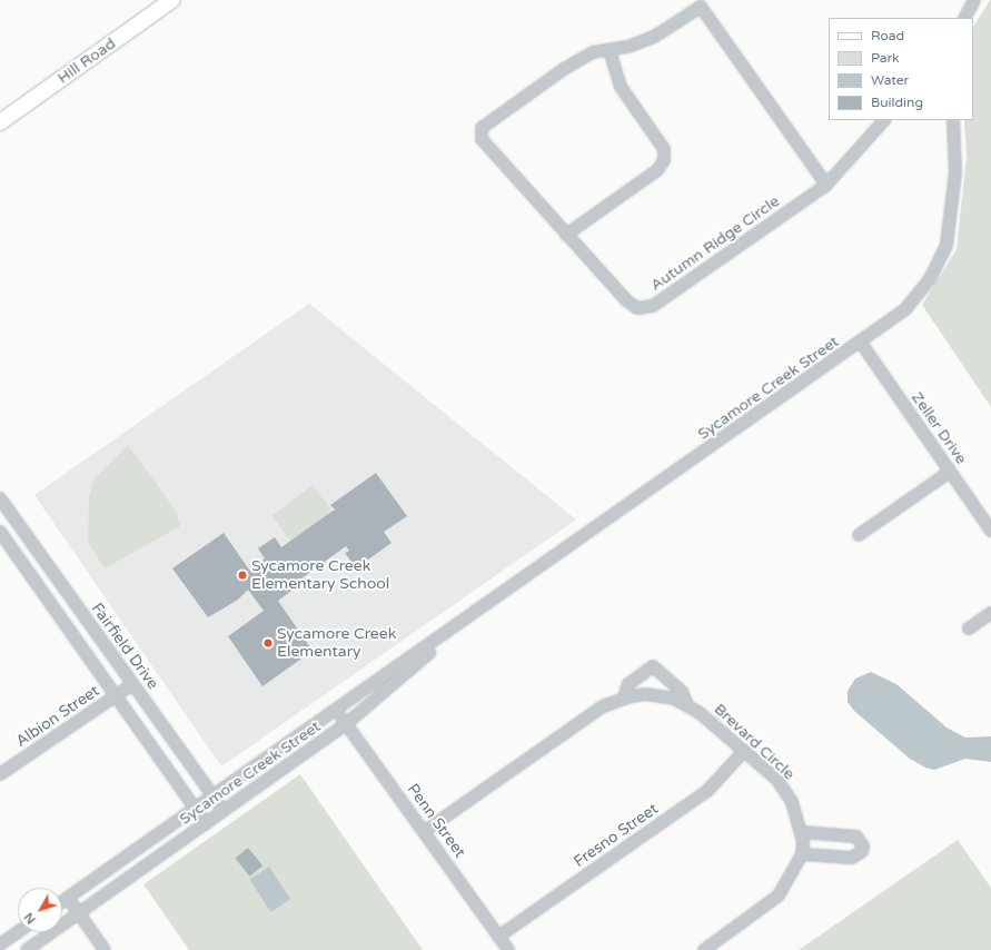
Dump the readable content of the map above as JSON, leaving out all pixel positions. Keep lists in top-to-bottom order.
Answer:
{
  "streets": {
    "main road": ["Hill Road"],
    "street": [
      "Autumn Ridge Circle",
      "Sycamore Creek Street",
      "Zeller Drive",
      "Fairfield Drive",
      "Albion Street",
      "Brevard Circle",
      "Penn Street",
      "Fresno Street"
    ]
  },
  "crossings": [
    ["Sycamore Creek Street", "Zeller Drive"],
    ["Sycamore Creek Street", "Fairfield Drive"],
    ["Sycamore Creek Street", "Penn Street"],
    ["Fairfield Drive", "Albion Street"],
    ["Brevard Circle", "Penn Street"],
    ["Brevard Circle", "Fresno Street"],
    ["Penn Street", "Fresno Street"]
  ],
  "places": ["Sycamore Creek Elementary School", "Sycamore Creek Elementary"],
  "legend": [
    "Road",
    "Park",
    "Water",
    "Building"
  ],
  "north": "bottom left"
}
